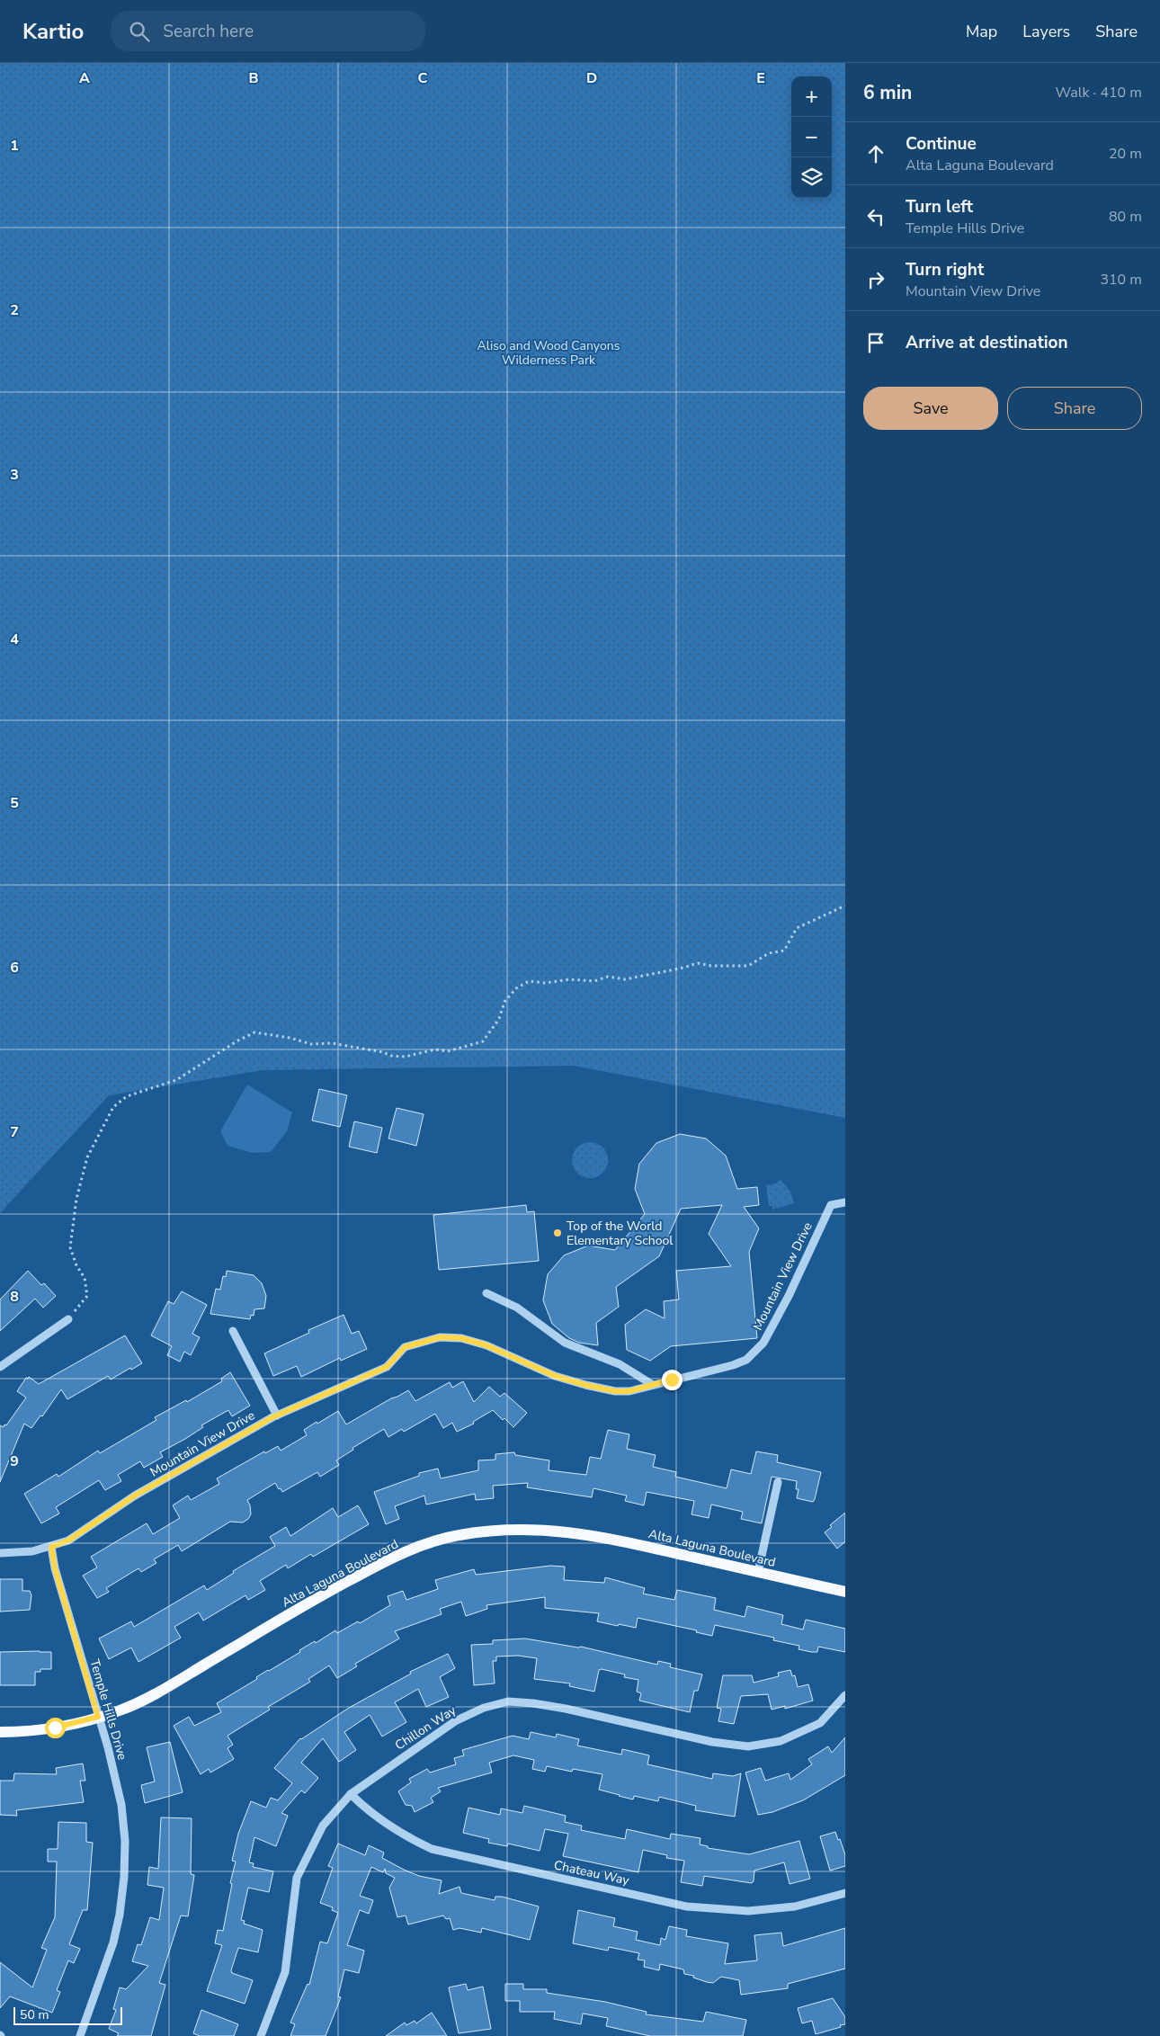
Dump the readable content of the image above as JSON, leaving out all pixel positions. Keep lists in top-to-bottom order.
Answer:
{
  "streets": {
    "main road": ["Alta Laguna Boulevard"],
    "street": [
      "Mountain View Drive",
      "Temple Hills Drive",
      "Chillon Way",
      "Chateau Way"
    ]
  },
  "crossings": [
    ["Mountain View Drive", "Temple Hills Drive"],
    ["Alta Laguna Boulevard", "Temple Hills Drive"],
    ["Chillon Way", "Chateau Way"]
  ],
  "parks": ["Aliso and Wood Canyons Wilderness Park"],
  "places": ["Top of the World Elementary School"],
  "scale_bar": "50 m",
  "page": {
    "header": "Kartio",
    "search": "Search here",
    "nav": ["Map", "Layers", "Share"],
    "heading": ["6 min", "Walk · 410 m"],
    "map_buttons": ["+", "−"],
    "list": [
      ["Continue", "Alta Laguna Boulevard", "20 m"],
      ["Turn left", "Temple Hills Drive", "80 m"],
      ["Turn right", "Mountain View Drive", "310 m"],
      "Arrive at destination"
    ],
    "buttons": ["Save", "Share"],
    "scale": "50 m"
  },
  "grid": {
    "columns": [
      "A",
      "B",
      "C",
      "D",
      "E"
    ],
    "rows": [
      "1",
      "2",
      "3",
      "4",
      "5",
      "6",
      "7",
      "8",
      "9"
    ]
  }
}
